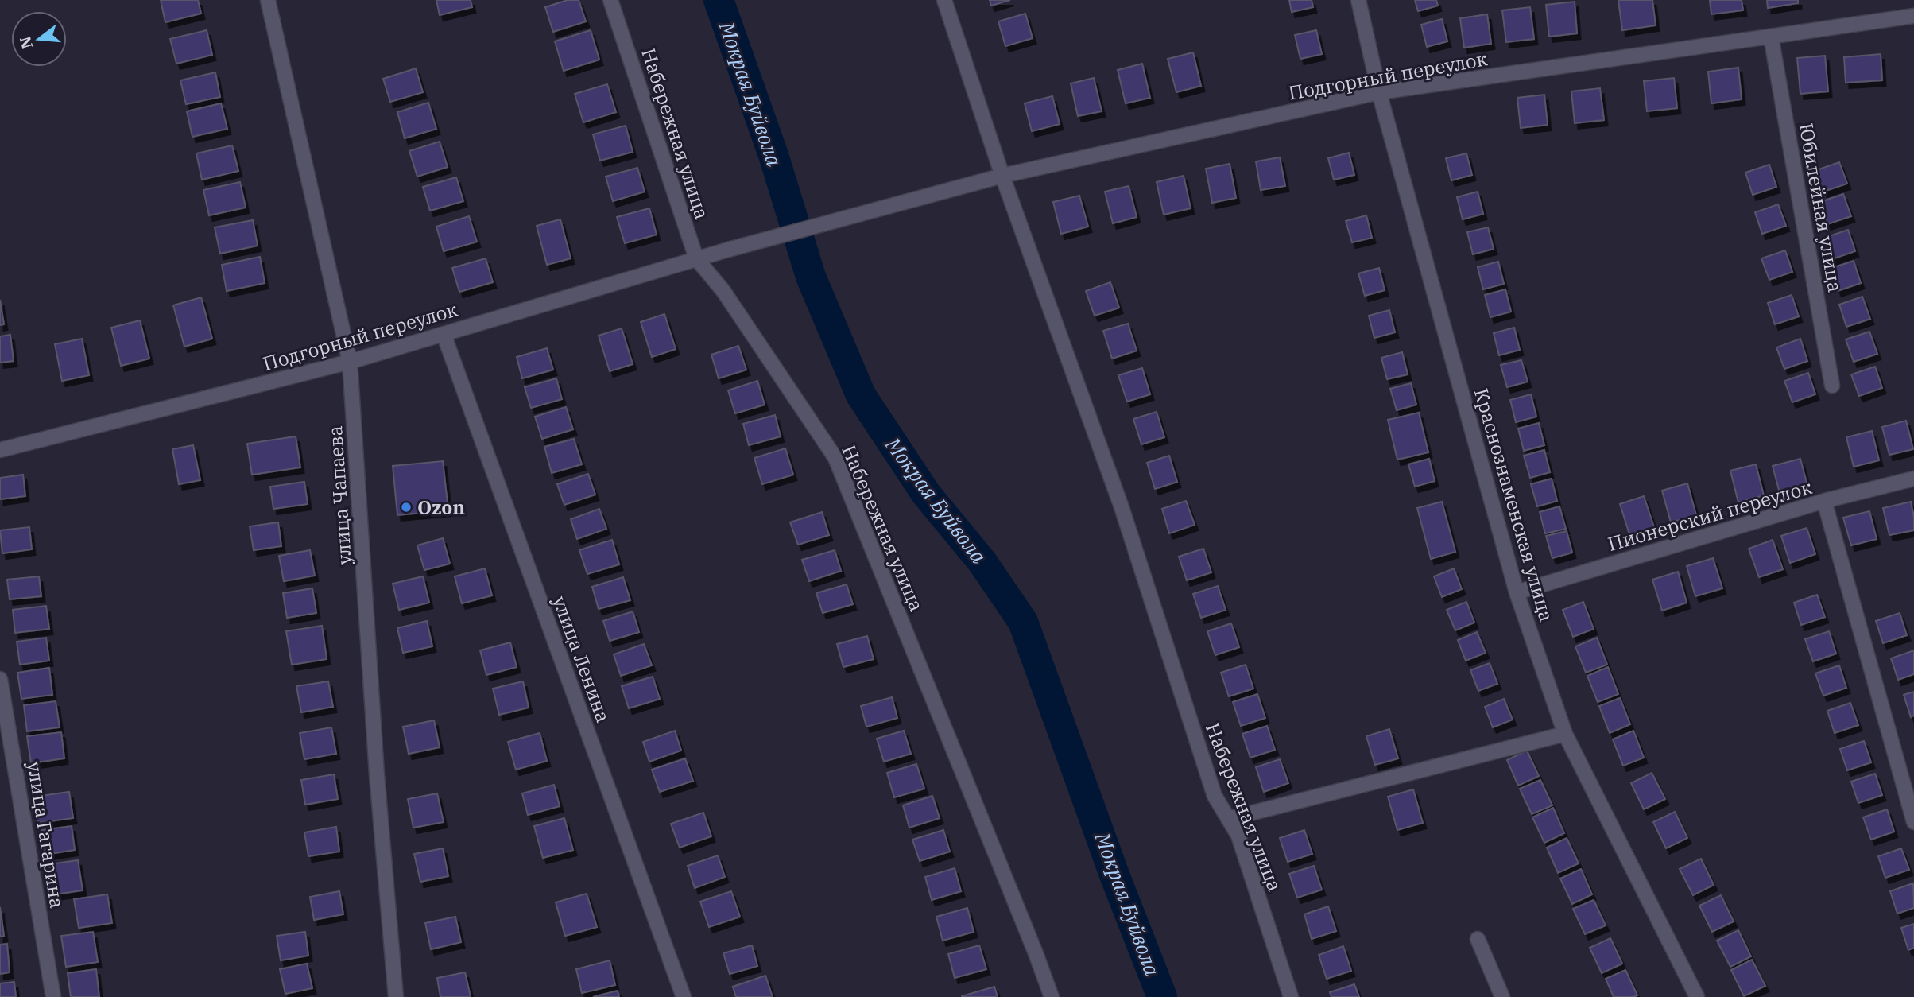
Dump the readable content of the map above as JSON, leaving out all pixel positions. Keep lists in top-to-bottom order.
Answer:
{
  "streets": {
    "street": [
      "Подгорный переулок",
      "Набережная улица",
      "Юбилейная улица",
      "улица Чапаева",
      "Краснознаменская улица",
      "Пионерский переулок",
      "улица Ленина",
      "улица Гагарина"
    ]
  },
  "crossings": [
    ["Подгорный переулок", "Набережная улица"],
    ["Подгорный переулок", "Юбилейная улица"],
    ["Подгорный переулок", "улица Чапаева"],
    ["Подгорный переулок", "Краснознаменская улица"],
    ["Подгорный переулок", "улица Ленина"],
    ["Краснознаменская улица", "Пионерский переулок"]
  ],
  "water": ["Мокрая Буйвола"],
  "places": ["Ozon"],
  "north": "left"
}
